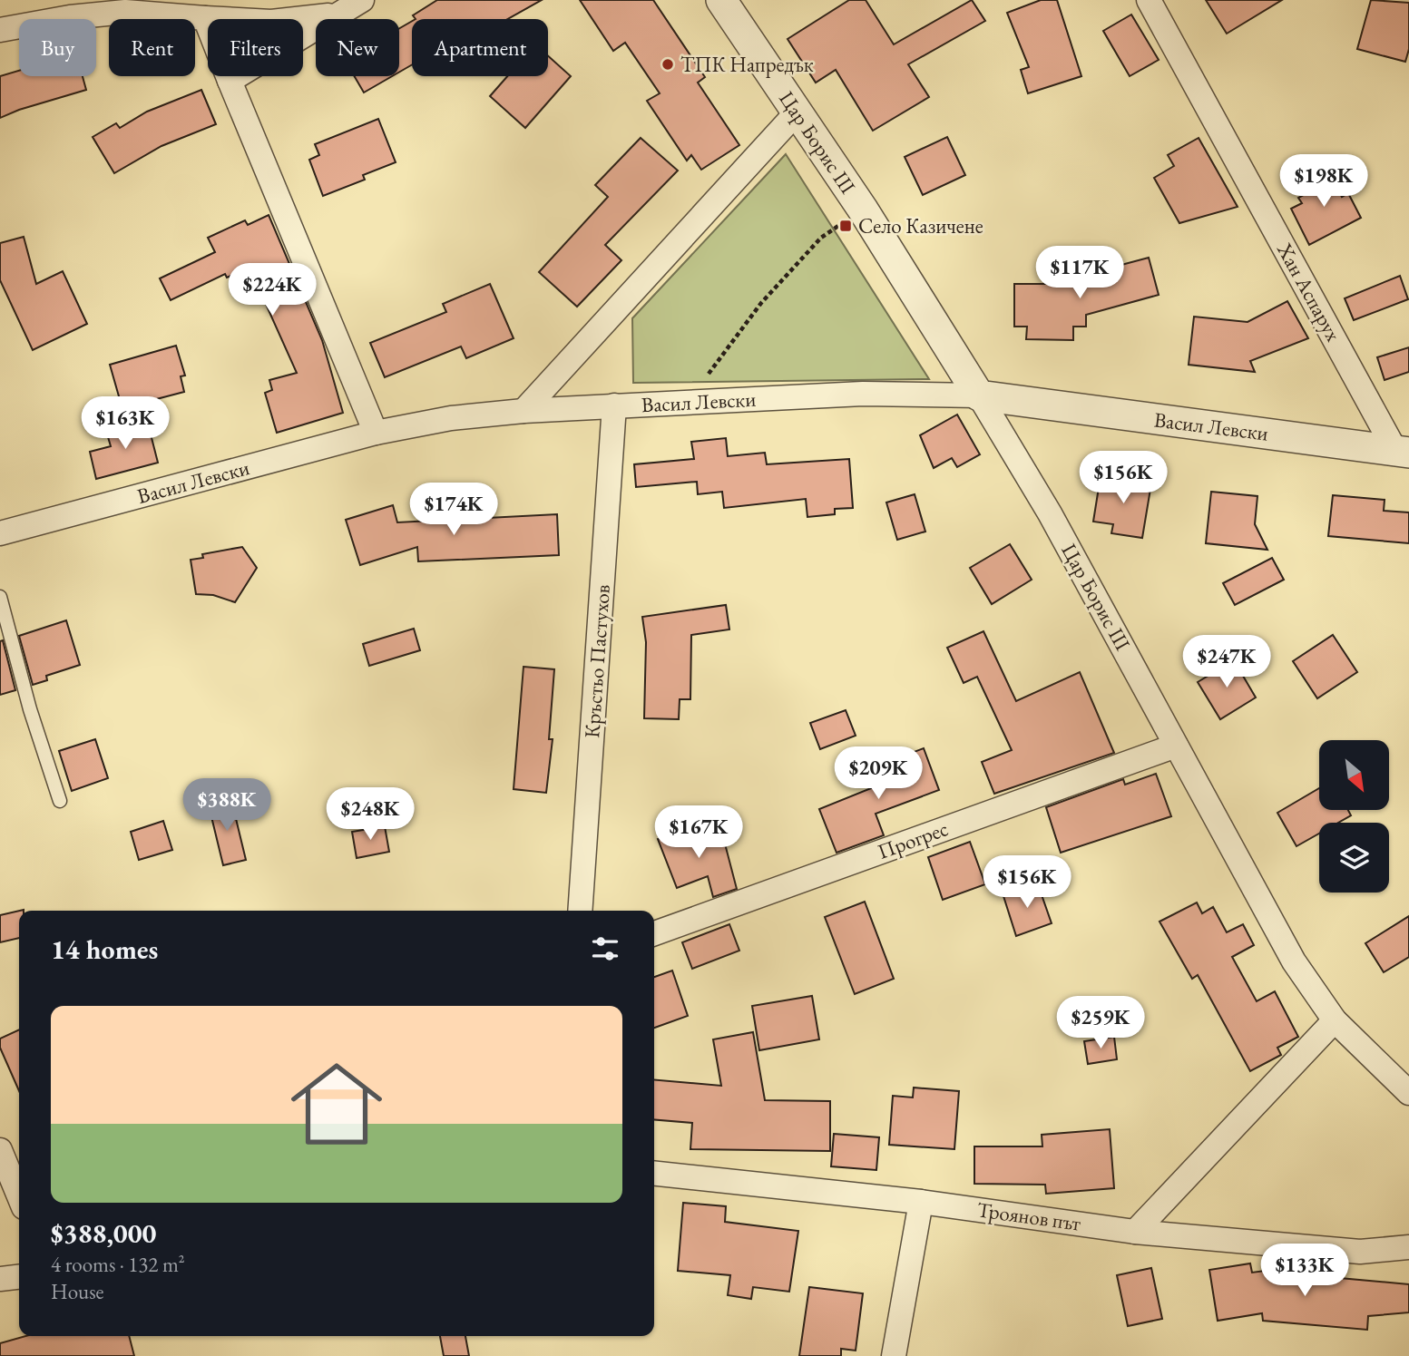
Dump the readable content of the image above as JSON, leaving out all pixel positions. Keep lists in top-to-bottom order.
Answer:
{
  "streets": {
    "street": [
      "Цар Борис III",
      "Хан Аспарух",
      "Васил Левски",
      "Кръстьо Пастухов",
      "Прогрес",
      "Троянов път"
    ]
  },
  "crossings": [
    ["Цар Борис III", "Васил Левски"],
    ["Цар Борис III", "Прогрес"],
    ["Хан Аспарух", "Васил Левски"],
    ["Васил Левски", "Кръстьо Пастухов"]
  ],
  "places": {
    "other": ["ТПК Напредък"],
    "transit": ["Село Казичене"]
  },
  "north": "bottom right",
  "page": {
    "chip": [
      "Buy",
      "Rent",
      "Filters",
      "New",
      "Apartment"
    ],
    "price": [
      "$198K",
      "$117K",
      "$224K",
      "$163K",
      "$156K",
      "$174K",
      "$247K",
      "$209K",
      "$388K",
      "$248K",
      "$167K",
      "$156K",
      "$259K",
      "$133K"
    ],
    "heading": "14 homes",
    "list": [
      {
        "name": "$388,000",
        "note": "4 rooms · 132 m² · House"
      }
    ]
  }
}
